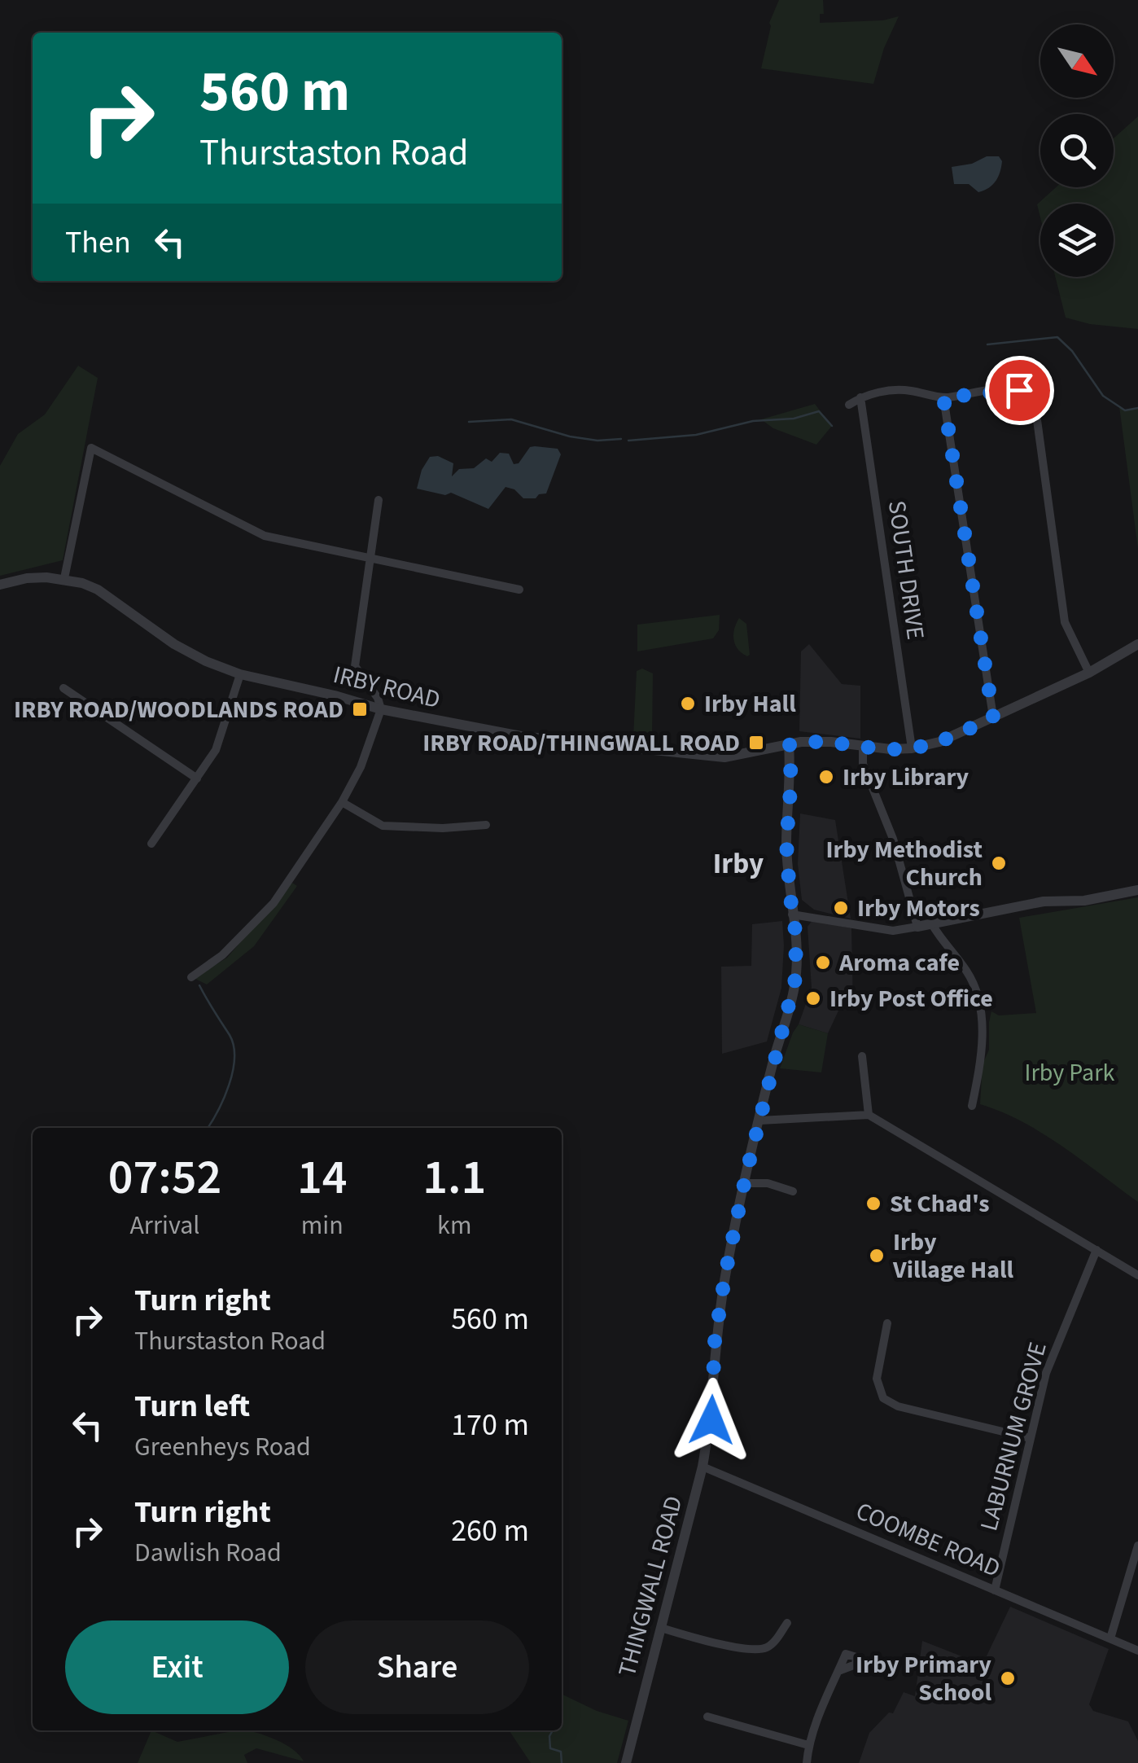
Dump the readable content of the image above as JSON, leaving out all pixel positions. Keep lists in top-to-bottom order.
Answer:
{
  "streets": {
    "street": [
      "SOUTH DRIVE",
      "IRBY ROAD",
      "LABURNUM GROVE",
      "COOMBE ROAD",
      "THINGWALL ROAD"
    ]
  },
  "crossings": [
    ["SOUTH DRIVE", "IRBY ROAD"],
    ["IRBY ROAD", "THINGWALL ROAD"],
    ["LABURNUM GROVE", "COOMBE ROAD"],
    ["COOMBE ROAD", "THINGWALL ROAD"]
  ],
  "districts": ["Irby"],
  "parks": ["Irby Park"],
  "places": {
    "other": [
      "Irby Hall",
      "Irby Library",
      "Irby Methodist Church",
      "Irby Motors",
      "Aroma cafe",
      "Irby Post Office",
      "St Chad's",
      "Irby Village Hall",
      "Irby Primary School"
    ],
    "transit": ["IRBY ROAD/WOODLANDS ROAD", "IRBY ROAD/THINGWALL ROAD"]
  },
  "north": "bottom right",
  "page": {
    "turn": ["560 m", "Thurstaston Road"],
    "then": "Then",
    "eta": [
      "07:52",
      "Arrival",
      "14",
      "min",
      "1.1",
      "km"
    ],
    "list": [
      {
        "name": "Turn right",
        "note": "Thurstaston Road",
        "value": "560 m"
      },
      {
        "name": "Turn left",
        "note": "Greenheys Road",
        "value": "170 m"
      },
      {
        "name": "Turn right",
        "note": "Dawlish Road",
        "value": "260 m"
      }
    ],
    "buttons": ["Exit", "Share"]
  }
}
